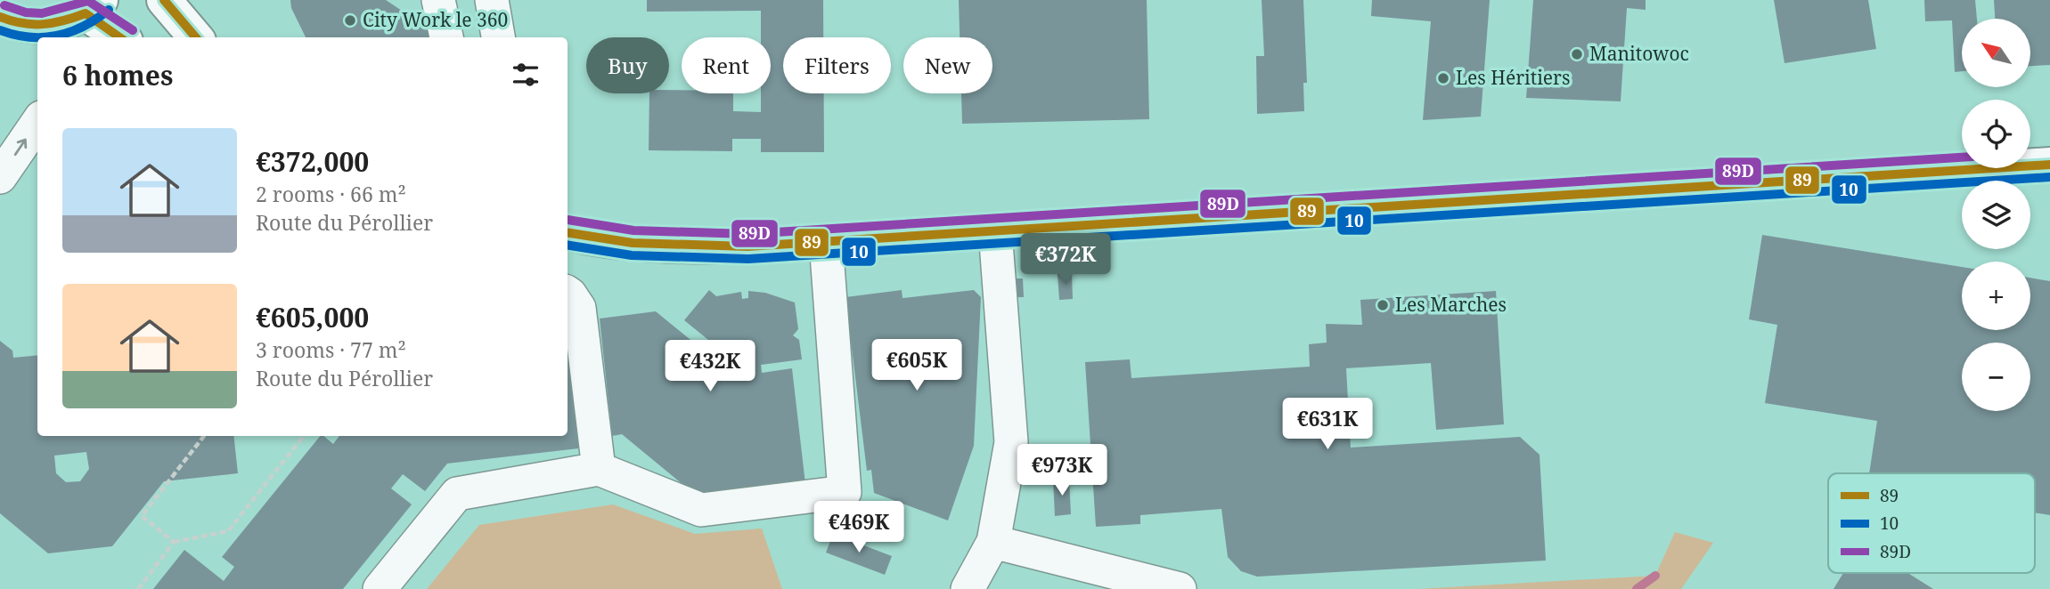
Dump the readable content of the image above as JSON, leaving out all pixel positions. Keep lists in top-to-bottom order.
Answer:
{
  "places": [
    "City Work le 360",
    "Manitowoc",
    "Les Héritiers",
    "Les Marches"
  ],
  "lines": ["transit line 89", "transit line 89D", "transit line 10"],
  "legend": ["89", "10", "89D"],
  "north": "top left",
  "page": {
    "map_buttons": ["+", "−"],
    "chip": [
      "Buy",
      "Rent",
      "Filters",
      "New"
    ],
    "heading": "6 homes",
    "list": [
      {
        "name": "€372,000",
        "note": "2 rooms · 66 m² · Route du Pérollier"
      },
      {
        "name": "€605,000",
        "note": "3 rooms · 77 m² · Route du Pérollier"
      }
    ],
    "price": [
      "€372K",
      "€605K",
      "€432K",
      "€631K",
      "€973K",
      "€469K"
    ]
  }
}
